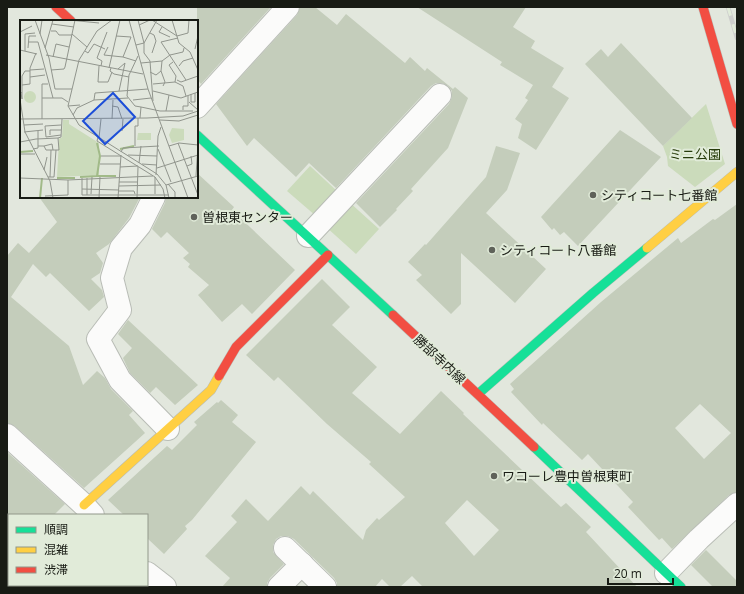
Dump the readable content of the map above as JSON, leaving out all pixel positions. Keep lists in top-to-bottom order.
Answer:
{
  "streets": {
    "street": ["勝部寺内線"]
  },
  "parks": ["ミニ公園"],
  "places": [
    "シティコート七番館",
    "曽根東センター",
    "シティコート八番館",
    "ワコーレ豊中曽根東町"
  ],
  "legend": ["順調", "混雑", "渋滞"],
  "scale_bar": "20 m"
}
